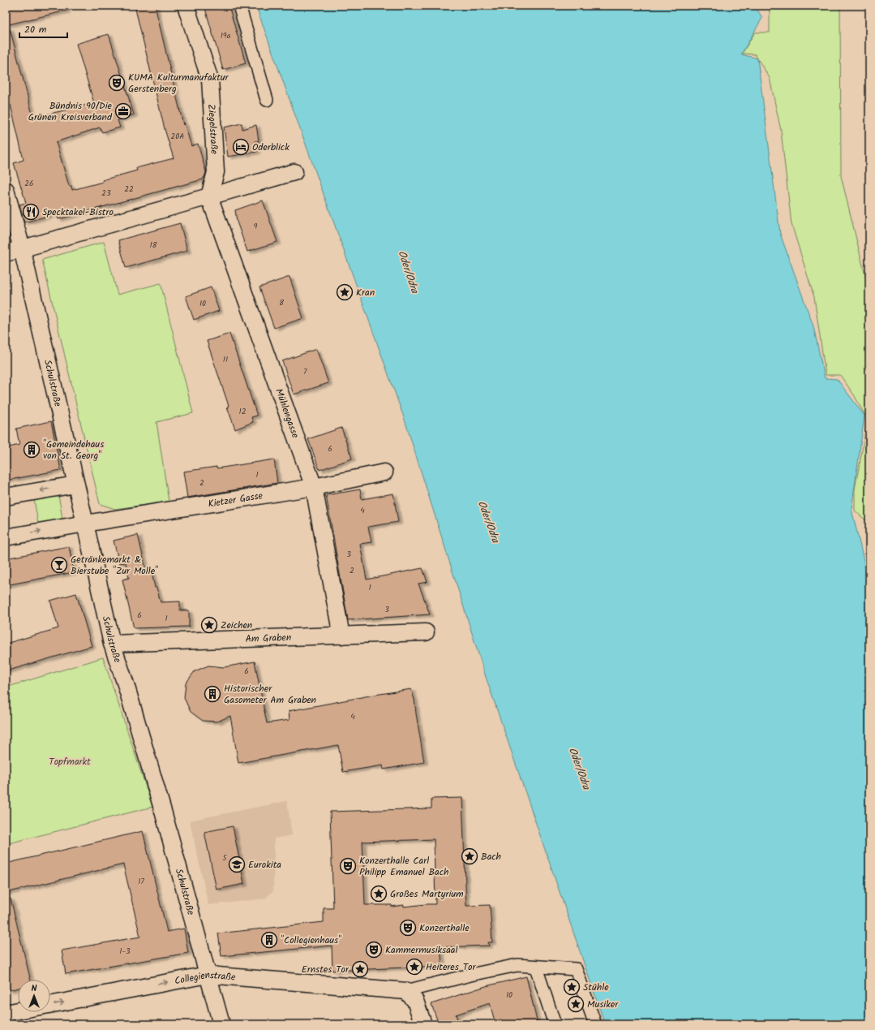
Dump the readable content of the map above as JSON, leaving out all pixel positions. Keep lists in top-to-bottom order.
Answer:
{
  "streets": {
    "street": [
      "Ziegelstraße",
      "Schulstraße",
      "Mühlengasse",
      "Kietzer Gasse",
      "Am Graben",
      "Collegienstraße"
    ]
  },
  "crossings": [
    ["Ziegelstraße", "Mühlengasse"],
    ["Schulstraße", "Kietzer Gasse"],
    ["Schulstraße", "Am Graben"],
    ["Schulstraße", "Collegienstraße"],
    ["Mühlengasse", "Kietzer Gasse"],
    ["Mühlengasse", "Am Graben"]
  ],
  "water": ["Oder/Odra"],
  "parks": ["Topfmarkt"],
  "places": {
    "theatre": [
      "KUMA Kulturmanufaktur Gerstenberg",
      "Konzerthalle Carl Philipp Emanuel Bach",
      "Konzerthalle",
      "Kammermusiksaal"
    ],
    "office": ["Bündnis 90/Die Grünen Kreisverband"],
    "hotel": ["Oderblick"],
    "restaurant": ["Specktakel-Bistro"],
    "place": [
      "Kran",
      "Zeichen",
      "Bach",
      "Großes Martyrium",
      "Heiteres Tor",
      "Ernstes Tor",
      "Stühle",
      "Musiker"
    ],
    "building": ["\"Gemeindehaus von St. Georg\"", "Historischer Gasometer Am Graben", "\"Collegienhaus\""],
    "bar": ["Getränkemarkt & Bierstube \"Zur Molle\""],
    "school or university": ["Eurokita"]
  },
  "house_numbers": [
    "19a",
    "20A",
    "26",
    "22",
    "23",
    "9",
    "18",
    "8",
    "10",
    "11",
    "7",
    "12",
    "6",
    "1",
    "2",
    "4",
    "3",
    "2",
    "1",
    "3",
    "6",
    "1",
    "6",
    "4",
    "5",
    "17",
    "1-3",
    "10"
  ],
  "scale_bar": "20 m",
  "north": "top"
}
